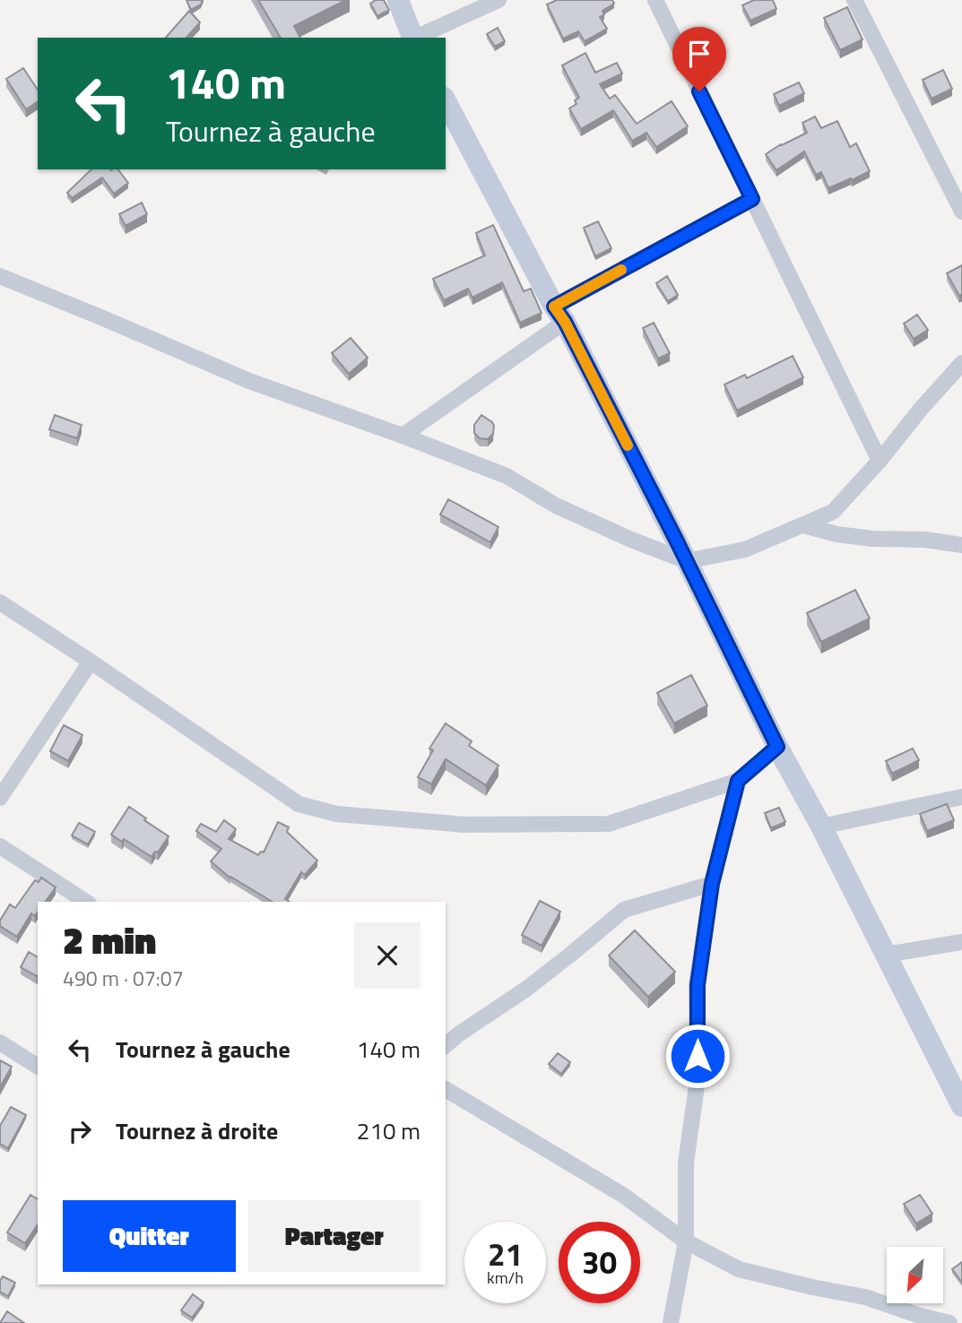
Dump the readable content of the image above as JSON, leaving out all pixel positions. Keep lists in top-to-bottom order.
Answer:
{
  "north": "bottom left",
  "page": {
    "turn": ["140 m", "Tournez à gauche"],
    "heading": ["2 min", "490 m · 07:07"],
    "list": [
      {
        "name": "Tournez à gauche",
        "value": "140 m"
      },
      {
        "name": "Tournez à droite",
        "value": "210 m"
      }
    ],
    "buttons": ["Quitter", "Partager"],
    "speed": "21 km/h",
    "limit": "30"
  }
}
